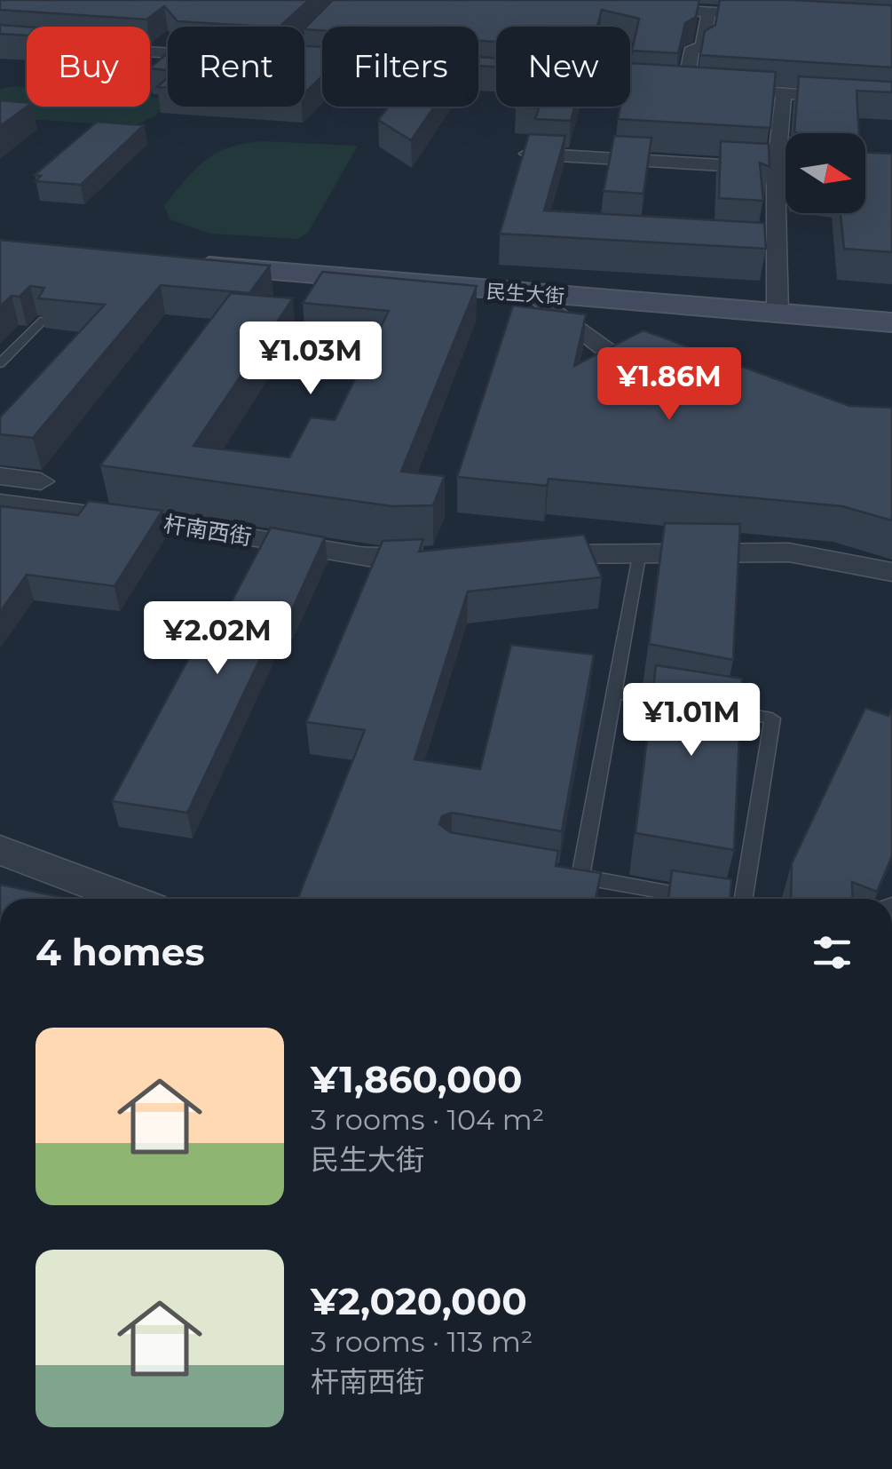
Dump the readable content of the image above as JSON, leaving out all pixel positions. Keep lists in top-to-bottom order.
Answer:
{
  "streets": {
    "main road": ["民生大街"],
    "street": ["杆南西街"]
  },
  "north": "right",
  "page": {
    "chip": [
      "Buy",
      "Rent",
      "Filters",
      "New"
    ],
    "price": [
      "¥1.03M",
      "¥1.86M",
      "¥2.02M",
      "¥1.01M"
    ],
    "heading": "4 homes",
    "list": [
      {
        "name": "¥1,860,000",
        "note": "3 rooms · 104 m² · 民生大街"
      },
      {
        "name": "¥2,020,000",
        "note": "3 rooms · 113 m² · 杆南西街"
      }
    ]
  }
}
